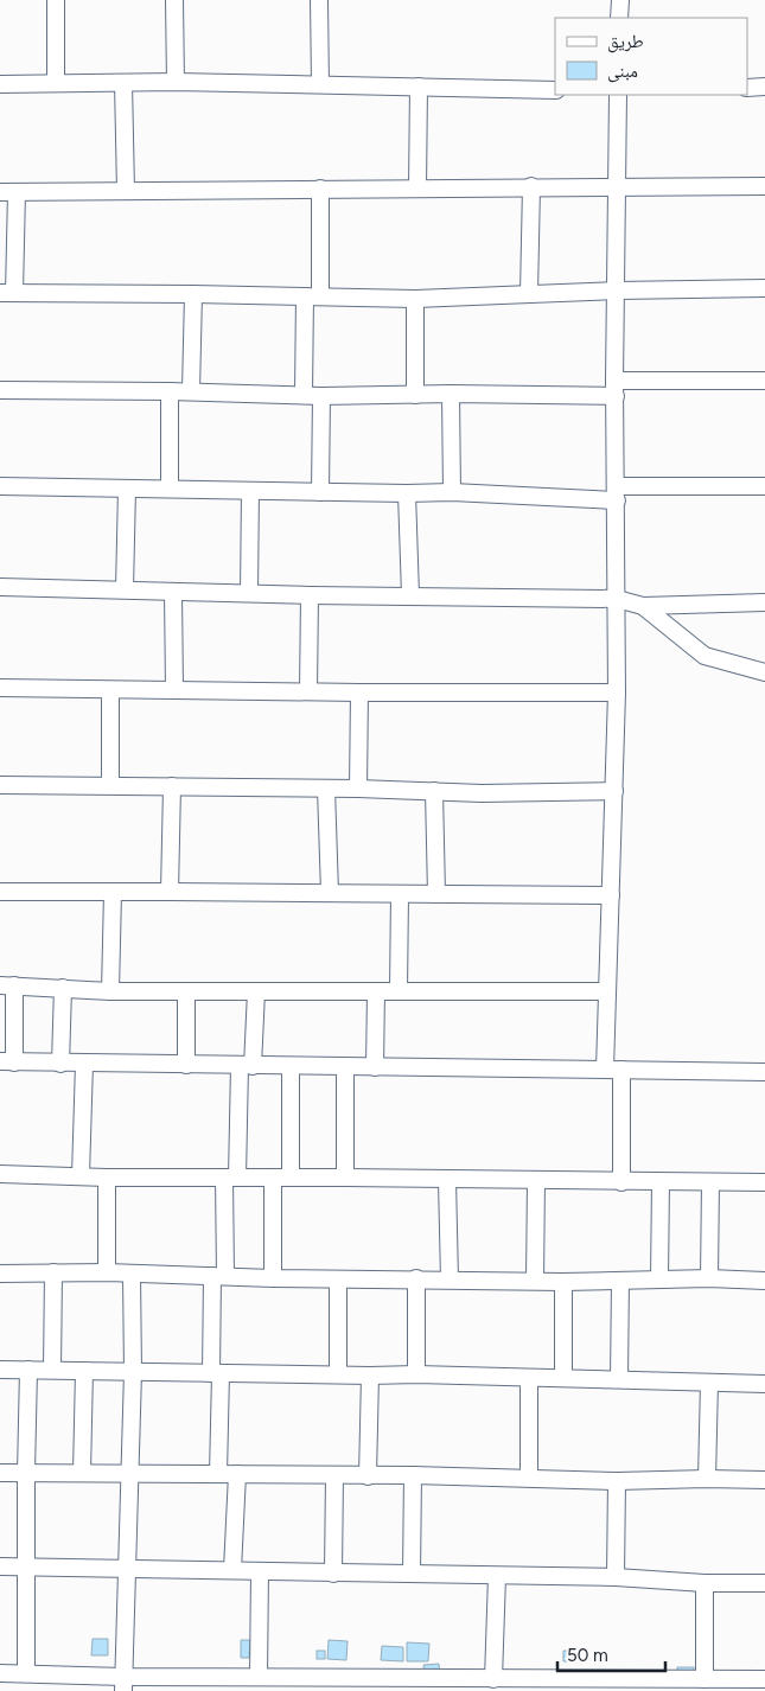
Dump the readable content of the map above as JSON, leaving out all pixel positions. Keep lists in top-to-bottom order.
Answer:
{
  "legend": ["طريق", "مبنى"],
  "scale_bar": "50 m"
}
